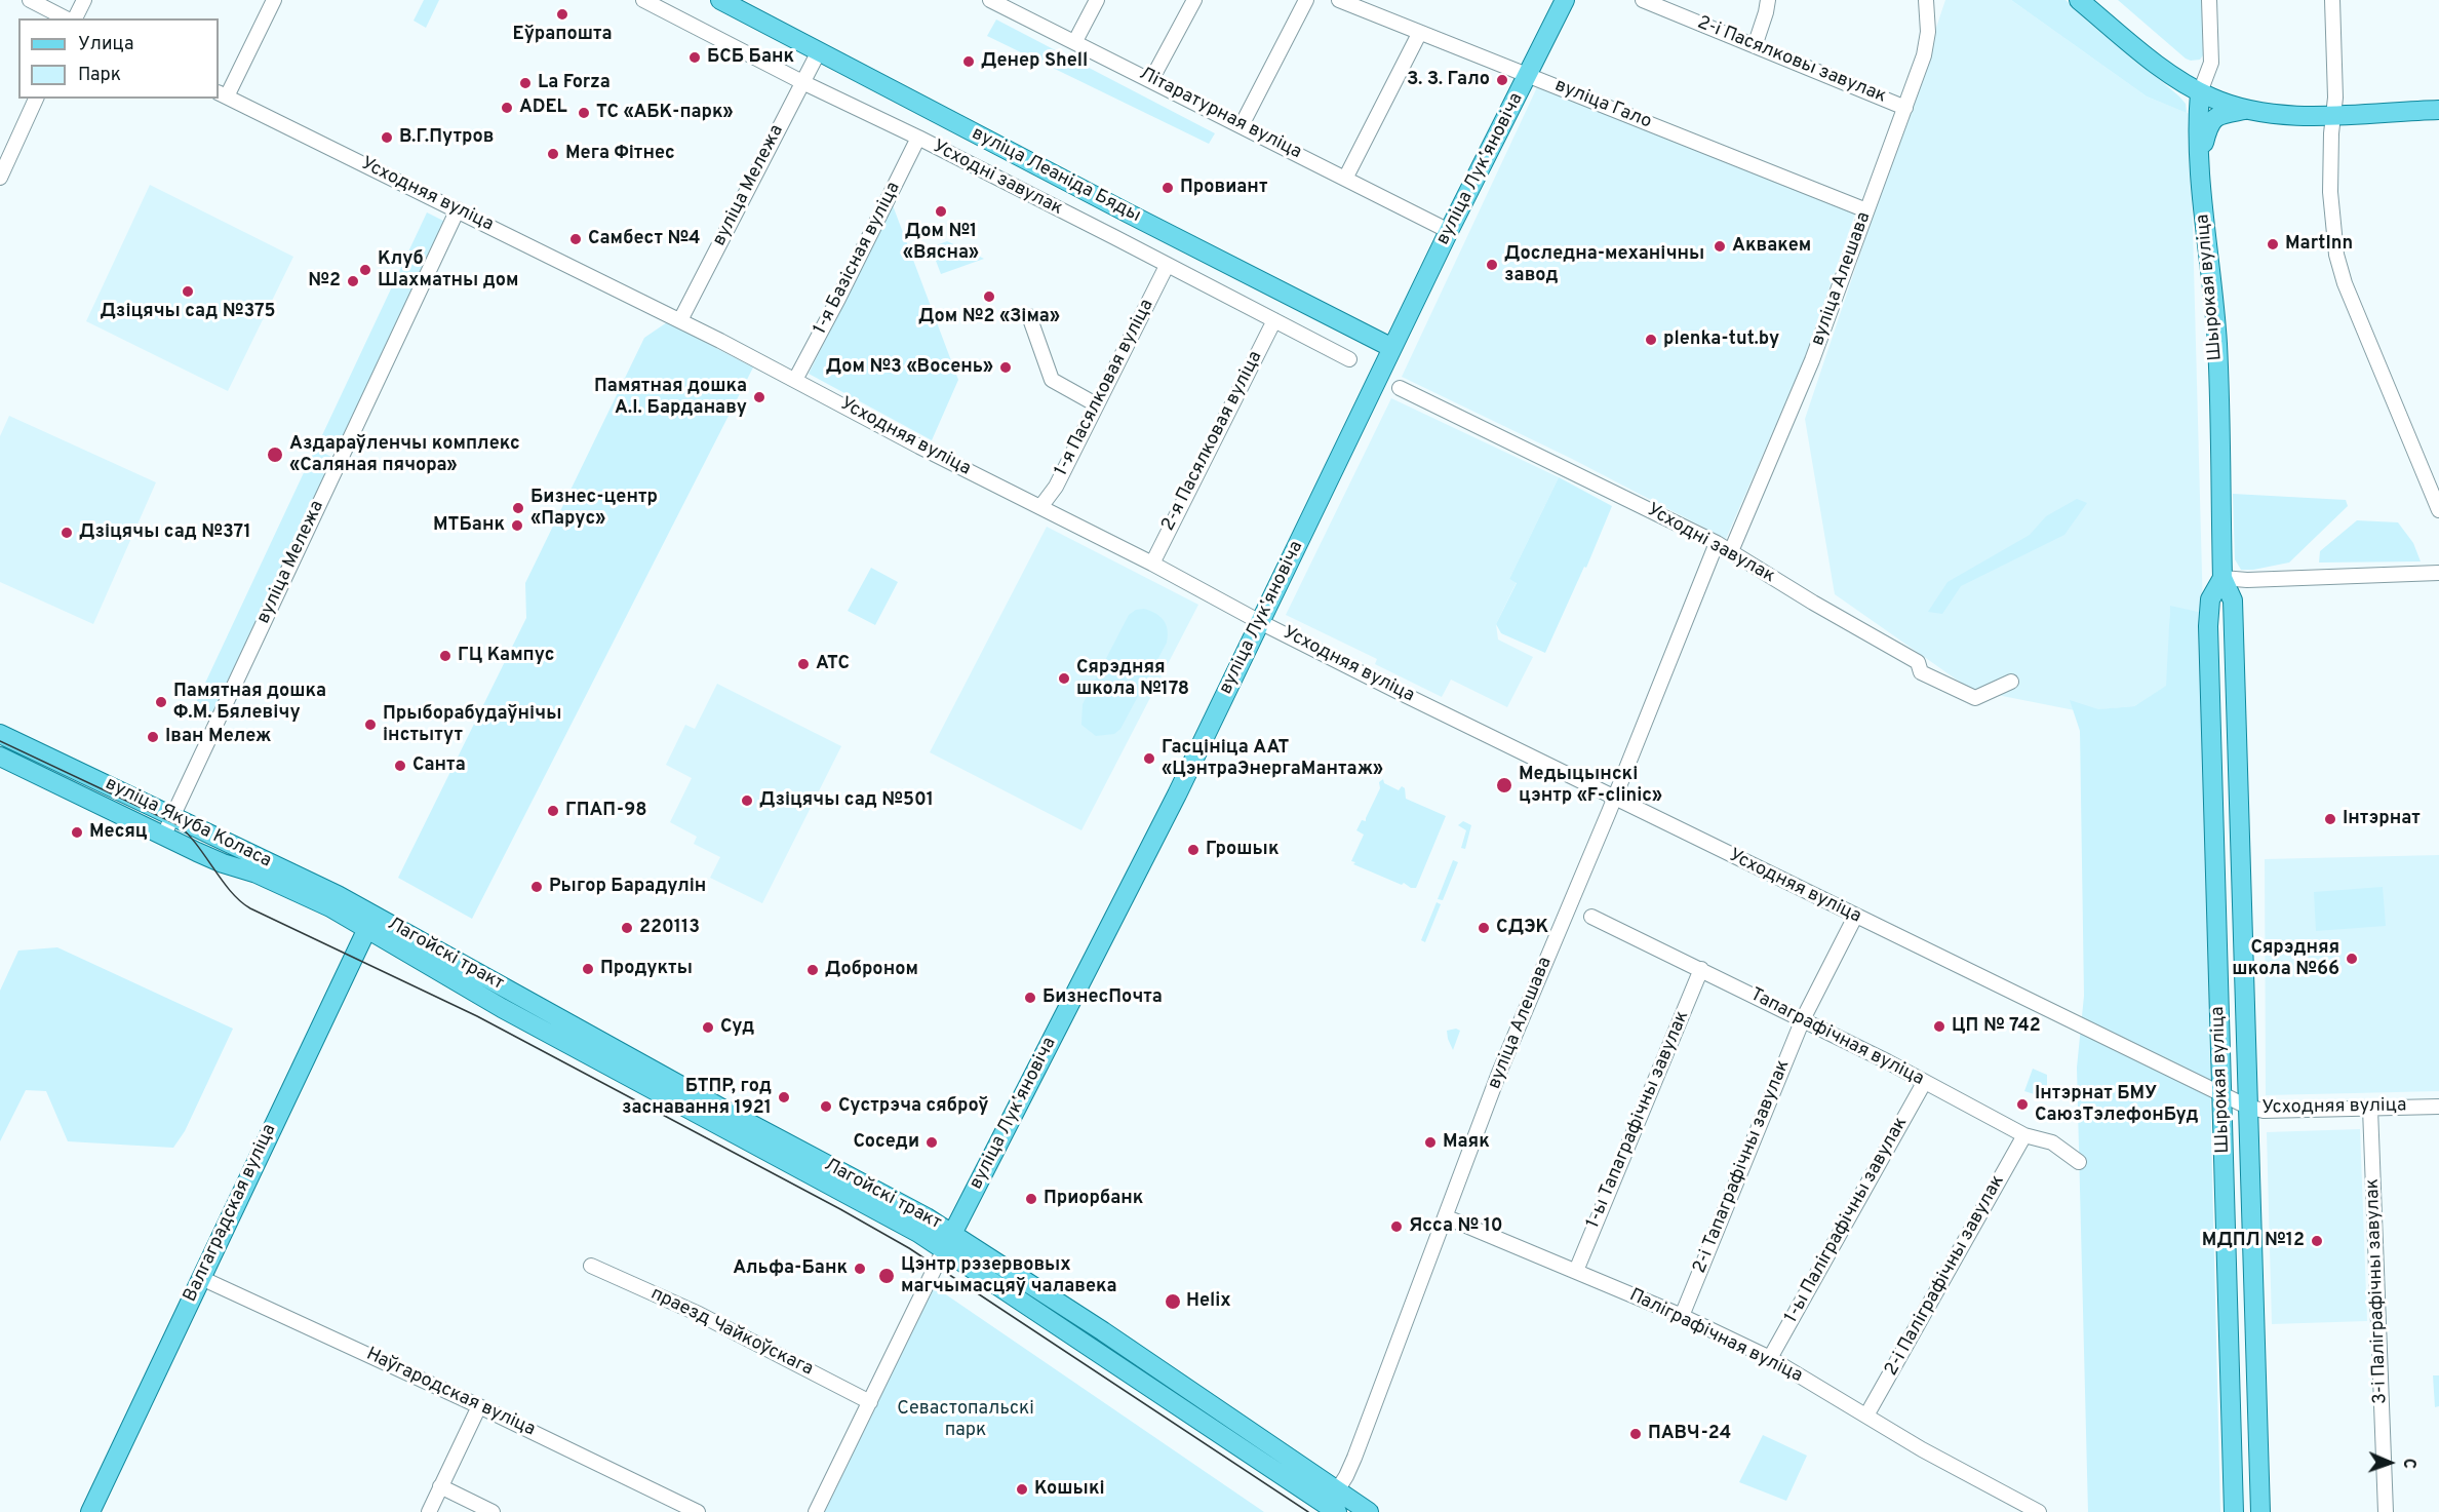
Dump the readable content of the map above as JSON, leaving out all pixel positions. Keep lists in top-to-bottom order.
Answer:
{
  "streets": {
    "main road": [
      "вуліца Лукʼяновіча",
      "вуліца Леаніда Бяды",
      "Шырокая вуліца",
      "вуліца Якуба Коласа",
      "Лагойскі тракт",
      "Валгаградская вуліца"
    ],
    "street": [
      "2-і Пасялковы завулак",
      "вуліца Гало",
      "Літаратурная вуліца",
      "Усходні завулак",
      "вуліца Мележа",
      "Усходняя вуліца",
      "1-я Базісная вуліца",
      "вуліца Алешава",
      "1-я Пасялковая вуліца",
      "2-я Пасялковая вуліца",
      "Тапаграфічная вуліца",
      "1-ы Тапаграфічны завулак",
      "2-і Тапаграфічны завулак",
      "1-ы Паліграфічны завулак",
      "2-і Паліграфічны завулак",
      "3-і Паліграфічны завулак",
      "праезд Чайкоўскага",
      "Паліграфічная вуліца",
      "Наўгародская вуліца"
    ]
  },
  "crossings": [
    ["2-і Пасялковы завулак", "вуліца Алешава"],
    ["вуліца Гало", "вуліца Лукʼяновіча"],
    ["вуліца Гало", "вуліца Алешава"],
    ["Літаратурная вуліца", "вуліца Лукʼяновіча"],
    ["вуліца Лукʼяновіча", "вуліца Леаніда Бяды"],
    ["вуліца Лукʼяновіча", "Усходняя вуліца"],
    ["вуліца Лукʼяновіча", "Лагойскі тракт"],
    ["вуліца Леаніда Бяды", "вуліца Мележа"],
    ["Усходні завулак", "вуліца Мележа"],
    ["Усходні завулак", "1-я Базісная вуліца"],
    ["Усходні завулак", "вуліца Алешава"],
    ["Усходні завулак", "1-я Пасялковая вуліца"],
    ["Усходні завулак", "2-я Пасялковая вуліца"],
    ["вуліца Мележа", "Усходняя вуліца"],
    ["вуліца Мележа", "вуліца Якуба Коласа"],
    ["Усходняя вуліца", "1-я Базісная вуліца"],
    ["Усходняя вуліца", "вуліца Алешава"],
    ["Усходняя вуліца", "Шырокая вуліца"],
    ["Усходняя вуліца", "1-я Пасялковая вуліца"],
    ["Усходняя вуліца", "2-я Пасялковая вуліца"],
    ["Усходняя вуліца", "2-і Тапаграфічны завулак"],
    ["Усходняя вуліца", "3-і Паліграфічны завулак"],
    ["вуліца Алешава", "Лагойскі тракт"],
    ["вуліца Алешава", "Паліграфічная вуліца"],
    ["вуліца Якуба Коласа", "Лагойскі тракт"],
    ["вуліца Якуба Коласа", "Валгаградская вуліца"],
    ["Лагойскі тракт", "Валгаградская вуліца"],
    ["Тапаграфічная вуліца", "1-ы Тапаграфічны завулак"],
    ["Тапаграфічная вуліца", "2-і Тапаграфічны завулак"],
    ["Тапаграфічная вуліца", "1-ы Паліграфічны завулак"],
    ["Тапаграфічная вуліца", "2-і Паліграфічны завулак"],
    ["1-ы Тапаграфічны завулак", "Паліграфічная вуліца"],
    ["2-і Тапаграфічны завулак", "Паліграфічная вуліца"],
    ["Валгаградская вуліца", "Наўгародская вуліца"],
    ["1-ы Паліграфічны завулак", "Паліграфічная вуліца"],
    ["2-і Паліграфічны завулак", "Паліграфічная вуліца"]
  ],
  "parks": ["Севастопальскі парк"],
  "places": [
    "Еўрапошта",
    "БСБ Банк",
    "Денер Shell",
    "З. З. Гало",
    "La Forza",
    "ADEL",
    "ТС «АБК-парк»",
    "В.Г.Путров",
    "Мега Фітнес",
    "Провиант",
    "Дом №1 «Вясна»",
    "Самбест №4",
    "MartInn",
    "Аквакем",
    "Доследна-механічны завод",
    "Клуб Шахматны дом",
    "№2",
    "Дзіцячы сад №375",
    "Дом №2 «Зіма»",
    "plenka-tut.by",
    "Дом №3 «Восень»",
    "Памятная дошка А.І. Барданаву",
    "Аздараўленчы комплекс «Саляная пячора»",
    "Бизнес-центр «Парус»",
    "МТБанк",
    "Дзіцячы сад №371",
    "ГЦ Кампус",
    "АТС",
    "Сярэдняя школа №178",
    "Памятная дошка Ф.М. Бялевічу",
    "Прыборабудаўнічы інстытут",
    "Іван Мележ",
    "Гасцініца ААТ «ЦэнтраЭнергаМантаж»",
    "Санта",
    "Медыцынскі цэнтр «F-clinic»",
    "Дзіцячы сад №501",
    "ГПАП-98",
    "Інтэрнат",
    "Месяц",
    "Грошык",
    "Рыгор Барадулін",
    "220113",
    "СДЭК",
    "Сярэдняя школа №66",
    "Продукты",
    "Доброном",
    "БизнесПочта",
    "ЦП № 742",
    "Суд",
    "БТПР, год заснавання 1921",
    "Інтэрнат БМУ СаюзТэлефонБуд",
    "Сустрэча сяброў",
    "Соседи",
    "Маяк",
    "Приорбанк",
    "Ясса № 10",
    "МДПЛ №12",
    "Альфа-Банк",
    "Цэнтр рэзервовых магчымасцяў чалавека",
    "Helix",
    "ПАВЧ-24",
    "Кошыкі"
  ],
  "legend": ["Улица", "Парк"],
  "north": "right"
}
